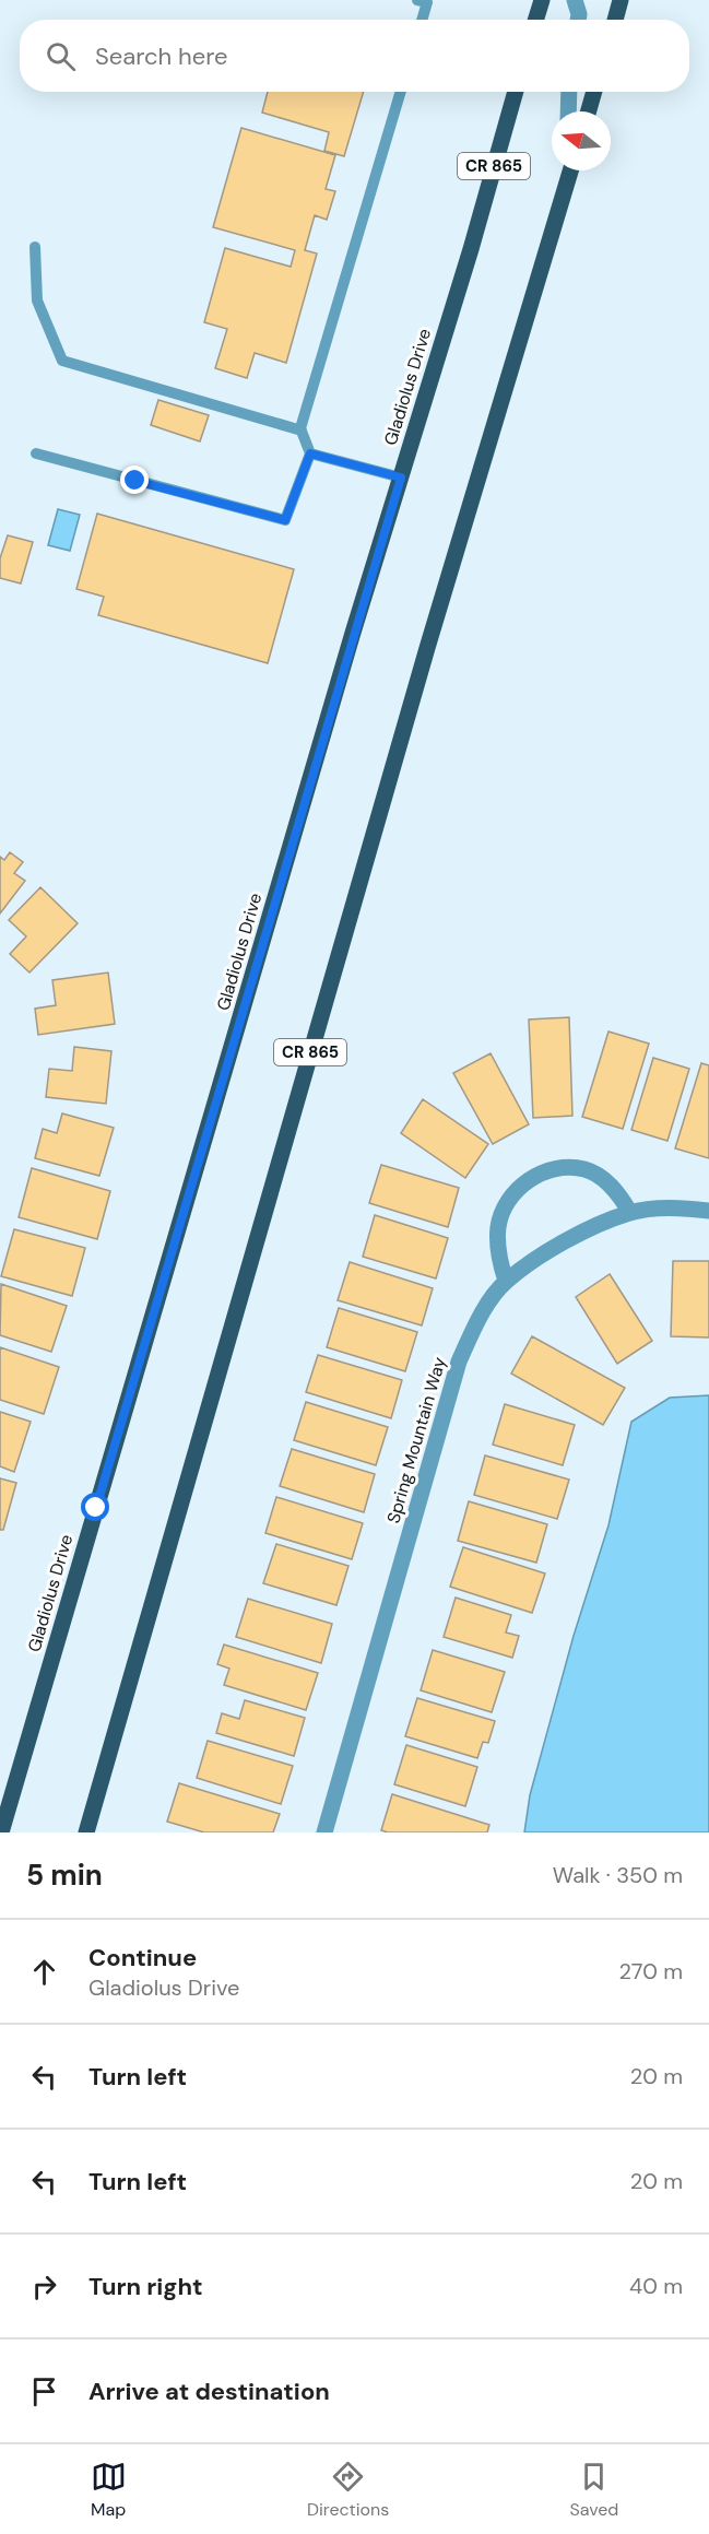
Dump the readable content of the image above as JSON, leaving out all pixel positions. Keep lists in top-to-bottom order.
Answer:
{
  "streets": {
    "main road": ["CR 865", "Gladiolus Drive"],
    "street": ["Spring Mountain Way"]
  },
  "north": "left",
  "page": {
    "search": "Search here",
    "heading": ["5 min", "Walk · 350 m"],
    "list": [
      ["Continue", "Gladiolus Drive", "270 m"],
      ["Turn left", "20 m"],
      ["Turn left", "20 m"],
      ["Turn right", "40 m"],
      "Arrive at destination"
    ],
    "nav": ["Map", "Directions", "Saved"]
  }
}
